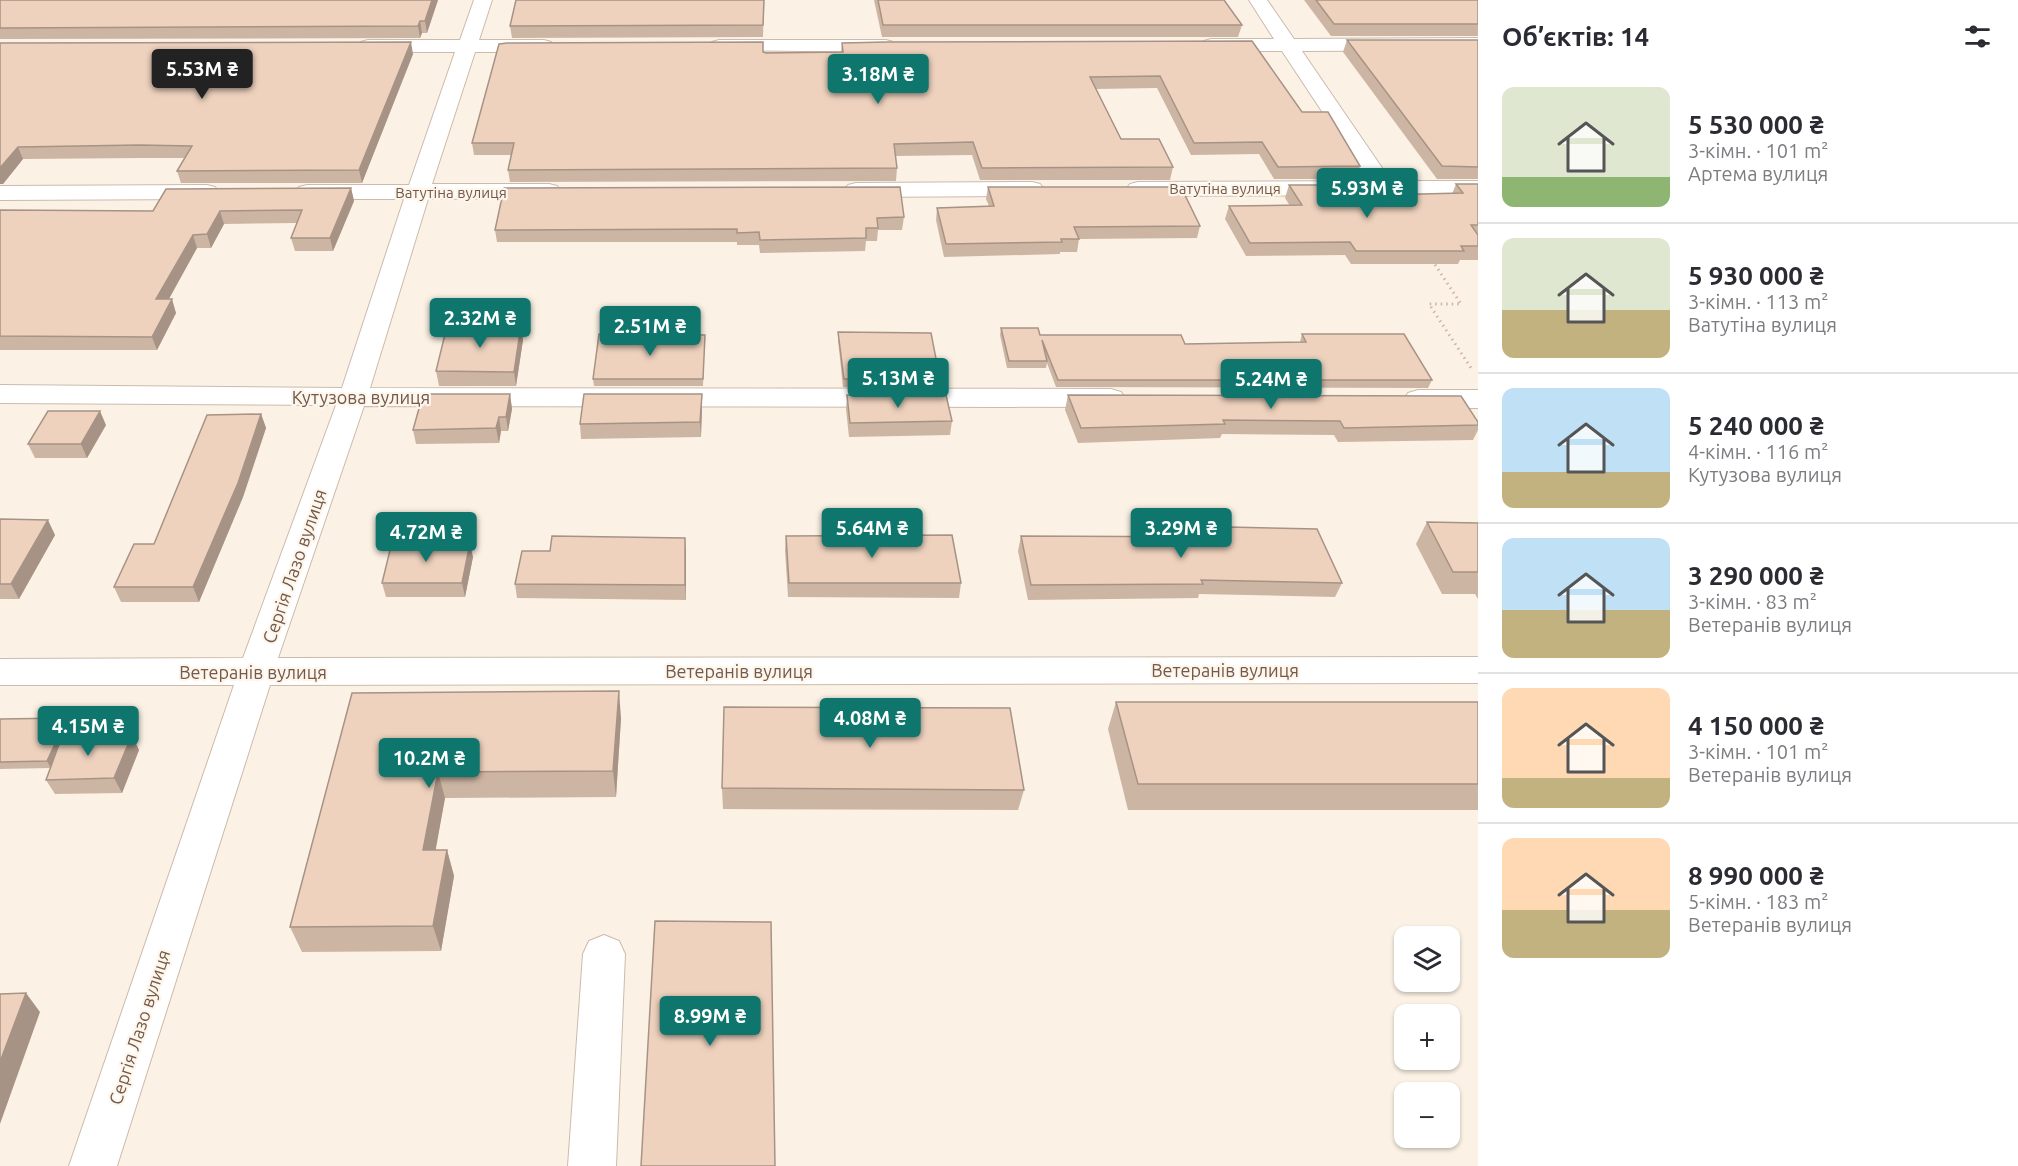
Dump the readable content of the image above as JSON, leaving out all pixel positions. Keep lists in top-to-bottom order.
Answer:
{
  "streets": {
    "street": [
      "Ватутіна вулиця",
      "Кутузова вулиця",
      "Сергія Лазо вулиця",
      "Ветеранів вулиця"
    ]
  },
  "crossings": [
    ["Ватутіна вулиця", "Сергія Лазо вулиця"],
    ["Кутузова вулиця", "Сергія Лазо вулиця"],
    ["Сергія Лазо вулиця", "Ветеранів вулиця"]
  ],
  "page": {
    "heading": "Об’єктів: 14",
    "price": [
      "5.53M ₴",
      "3.18M ₴",
      "5.93M ₴",
      "2.32M ₴",
      "2.51M ₴",
      "5.13M ₴",
      "5.24M ₴",
      "5.64M ₴",
      "3.29M ₴",
      "4.72M ₴",
      "4.08M ₴",
      "4.15M ₴",
      "10.2M ₴",
      "8.99M ₴"
    ],
    "list": [
      {
        "name": "5 530 000 ₴",
        "note": "3-кімн. · 101 m² · Артема вулиця"
      },
      {
        "name": "5 930 000 ₴",
        "note": "3-кімн. · 113 m² · Ватутіна вулиця"
      },
      {
        "name": "5 240 000 ₴",
        "note": "4-кімн. · 116 m² · Кутузова вулиця"
      },
      {
        "name": "3 290 000 ₴",
        "note": "3-кімн. · 83 m² · Ветеранів вулиця"
      },
      {
        "name": "4 150 000 ₴",
        "note": "3-кімн. · 101 m² · Ветеранів вулиця"
      },
      {
        "name": "8 990 000 ₴",
        "note": "5-кімн. · 183 m² · Ветеранів вулиця"
      }
    ],
    "map_buttons": ["+", "−"]
  }
}
